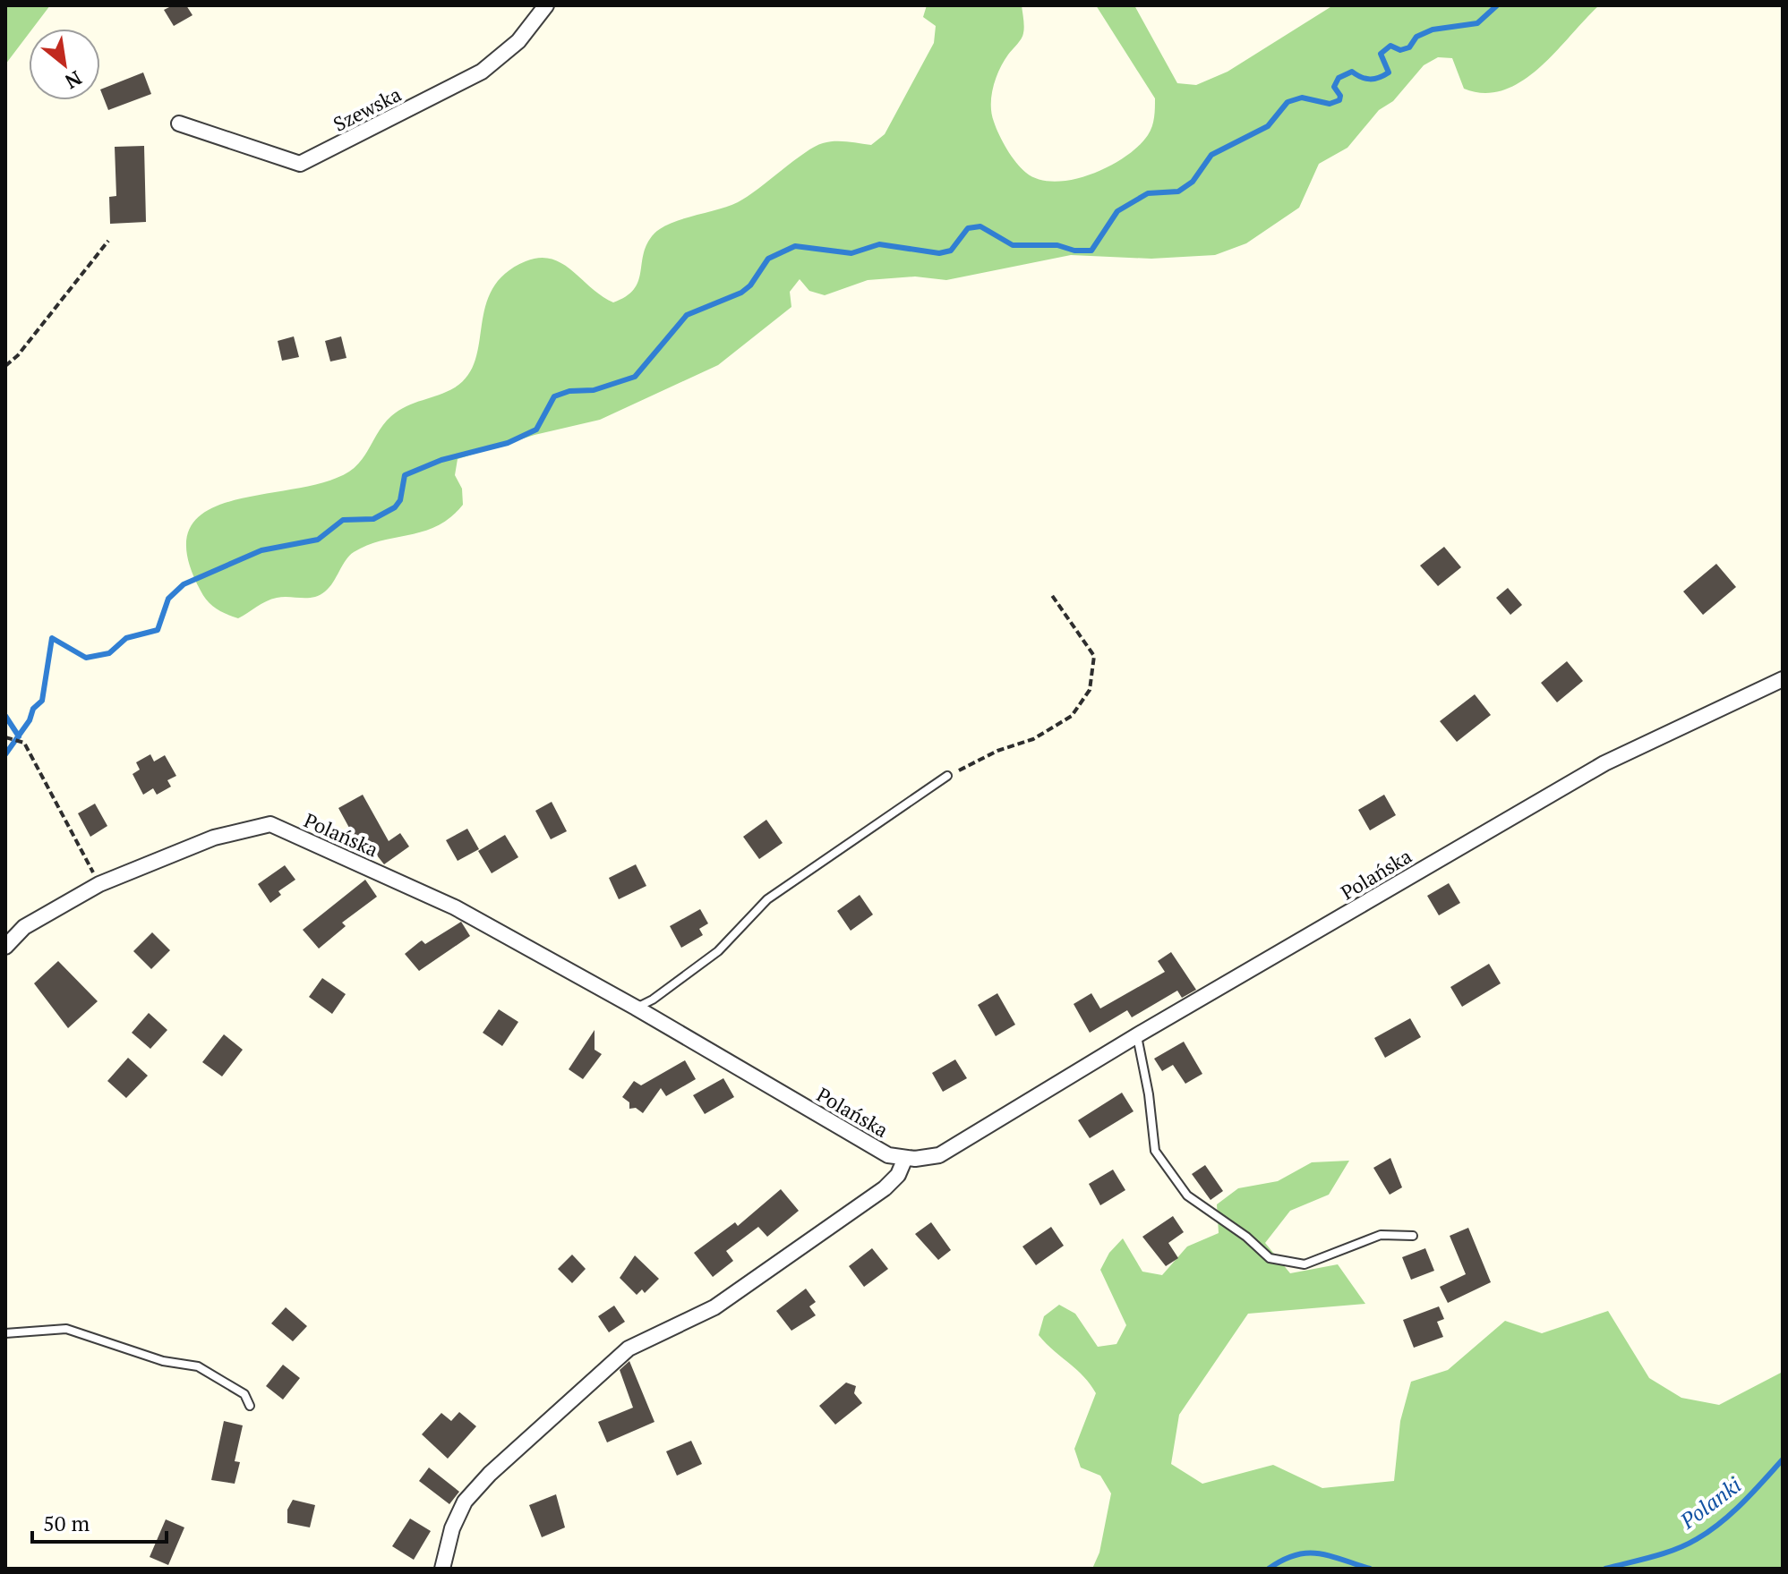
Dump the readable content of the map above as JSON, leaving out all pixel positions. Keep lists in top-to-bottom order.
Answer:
{
  "streets": {
    "street": ["Szewska", "Polańska"]
  },
  "water": ["Polanki"],
  "scale_bar": "50 m",
  "north": "bottom right"
}
